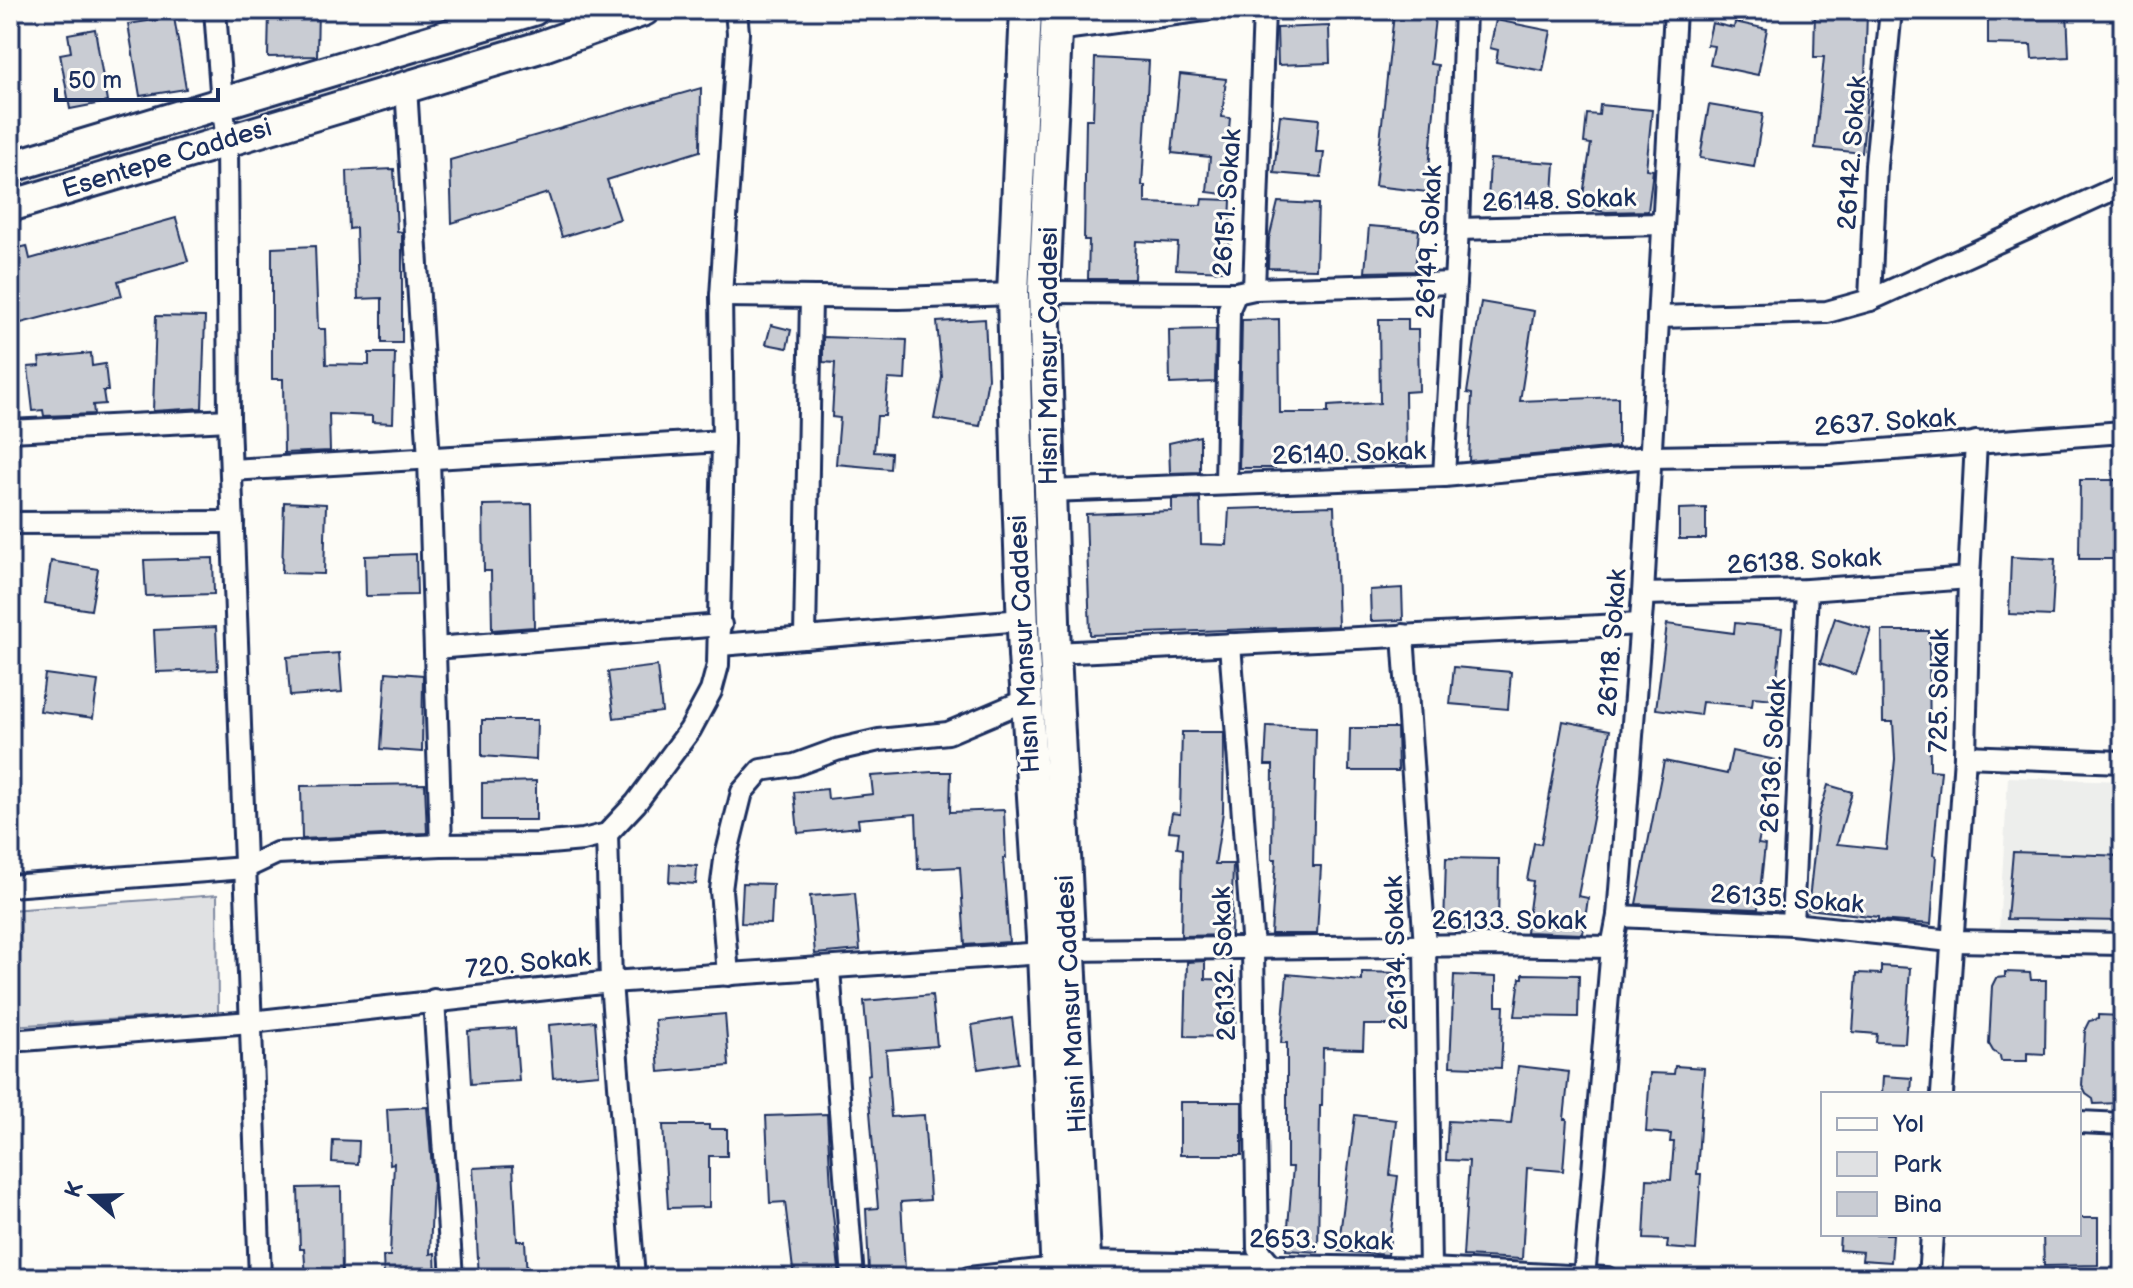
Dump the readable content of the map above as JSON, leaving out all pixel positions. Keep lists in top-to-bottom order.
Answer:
{
  "streets": {
    "main road": ["Esentepe Caddesi", "Hisni Mansur Caddesi", "Hısnı Mansur Caddesi"],
    "street": [
      "26142. Sokak",
      "26148. Sokak",
      "26151. Sokak",
      "26149. Sokak",
      "2637. Sokak",
      "26140. Sokak",
      "26138. Sokak",
      "26118. Sokak",
      "725. Sokak",
      "26136. Sokak",
      "26135. Sokak",
      "26133. Sokak",
      "26134. Sokak",
      "720. Sokak",
      "26132. Sokak",
      "2653. Sokak"
    ]
  },
  "crossings": [
    ["26148. Sokak", "26149. Sokak"],
    ["26148. Sokak", "26118. Sokak"],
    ["26151. Sokak", "26140. Sokak"],
    ["26149. Sokak", "26140. Sokak"],
    ["Hisni Mansur Caddesi", "26140. Sokak"],
    ["Hisni Mansur Caddesi", "Hısnı Mansur Caddesi"],
    ["Hisni Mansur Caddesi", "26133. Sokak"],
    ["Hisni Mansur Caddesi", "2653. Sokak"],
    ["2637. Sokak", "26140. Sokak"],
    ["2637. Sokak", "26118. Sokak"],
    ["2637. Sokak", "725. Sokak"],
    ["26140. Sokak", "26118. Sokak"],
    ["26138. Sokak", "26118. Sokak"],
    ["26138. Sokak", "725. Sokak"],
    ["26138. Sokak", "26136. Sokak"],
    ["26118. Sokak", "26135. Sokak"],
    ["26118. Sokak", "26133. Sokak"],
    ["26118. Sokak", "2653. Sokak"],
    ["Hısnı Mansur Caddesi", "26133. Sokak"],
    ["725. Sokak", "26135. Sokak"],
    ["26136. Sokak", "26135. Sokak"],
    ["26133. Sokak", "26134. Sokak"],
    ["26133. Sokak", "720. Sokak"],
    ["26133. Sokak", "26132. Sokak"],
    ["26134. Sokak", "2653. Sokak"],
    ["26132. Sokak", "2653. Sokak"]
  ],
  "legend": ["Yol", "Park", "Bina"],
  "scale_bar": "50 m",
  "north": "left"
}
